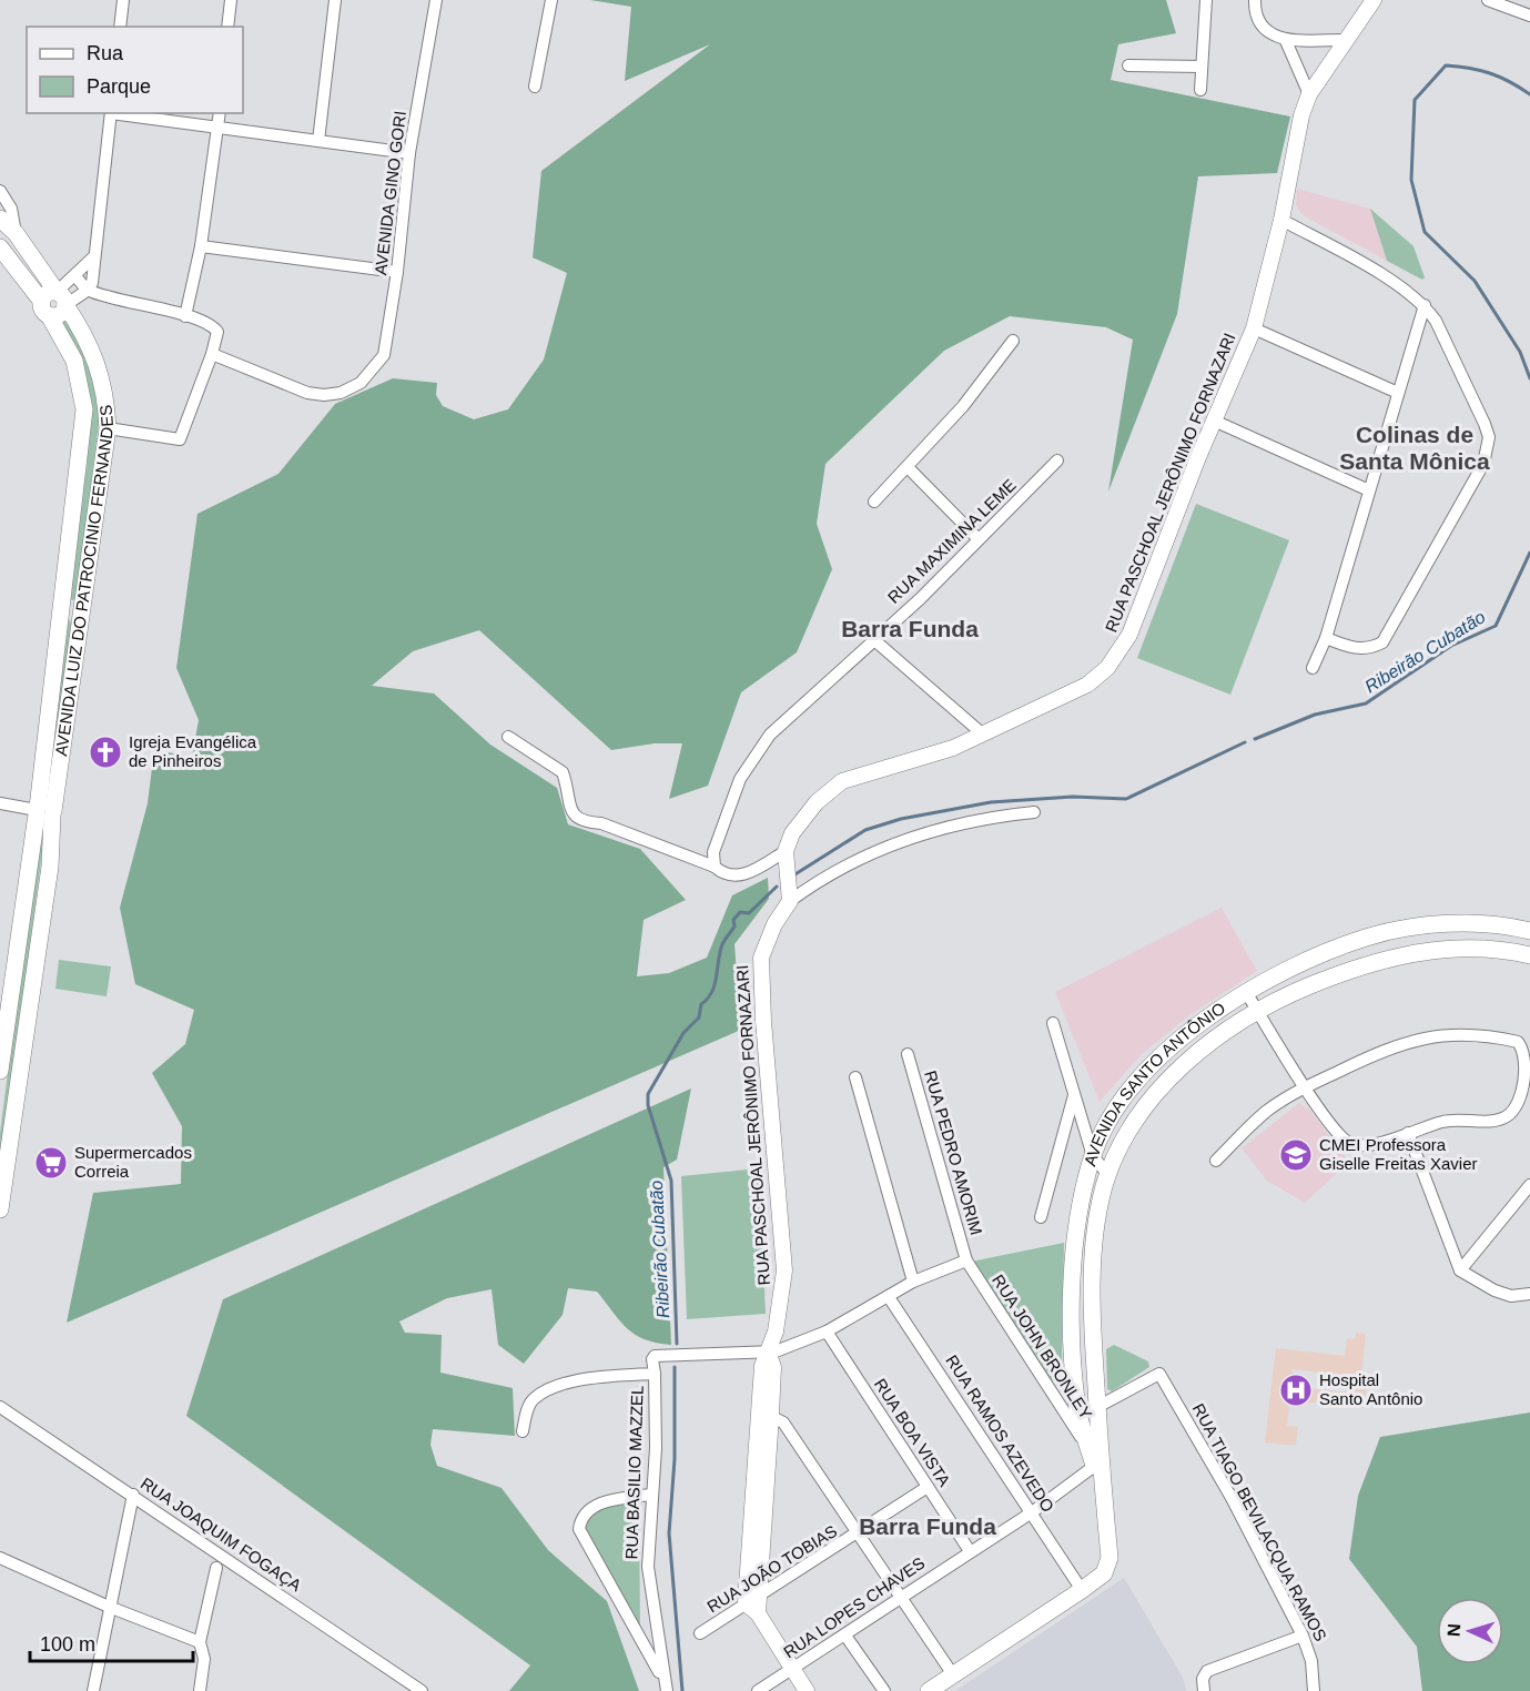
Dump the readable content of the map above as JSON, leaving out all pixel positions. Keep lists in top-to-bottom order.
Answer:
{
  "streets": {
    "main road": ["AVENIDA LUIZ DO PATROCINIO FERNANDES", "AVENIDA SANTO ANTÔNIO"],
    "street": [
      "AVENIDA GINO GORI",
      "RUA PASCHOAL JERÔNIMO FORNAZARI",
      "RUA MAXIMINA LEME",
      "RUA PEDRO AMORIM",
      "RUA JOHN BRONLEY",
      "RUA BOA VISTA",
      "RUA RAMOS AZEVEDO",
      "RUA BASILIO MAZZEL",
      "RUA TIAGO BEVILACQUA RAMOS",
      "RUA JOAQUIM FOGAÇA",
      "RUA JOÃO TOBIAS",
      "RUA LOPES CHAVES"
    ]
  },
  "crossings": [
    ["AVENIDA SANTO ANTÔNIO", "RUA JOHN BRONLEY"],
    ["AVENIDA SANTO ANTÔNIO", "RUA RAMOS AZEVEDO"],
    ["AVENIDA SANTO ANTÔNIO", "RUA TIAGO BEVILACQUA RAMOS"],
    ["AVENIDA SANTO ANTÔNIO", "RUA LOPES CHAVES"],
    ["RUA PEDRO AMORIM", "RUA JOHN BRONLEY"],
    ["RUA JOHN BRONLEY", "RUA LOPES CHAVES"],
    ["RUA BOA VISTA", "RUA JOÃO TOBIAS"],
    ["RUA BOA VISTA", "RUA LOPES CHAVES"],
    ["RUA RAMOS AZEVEDO", "RUA LOPES CHAVES"]
  ],
  "districts": ["Colinas de Santa Mônica", "Barra Funda", "Barra Funda"],
  "water": ["Ribeirão Cubatão"],
  "places": {
    "church": ["Igreja Evangélica de Pinheiros"],
    "school or university": ["CMEI Professora Giselle Freitas Xavier"],
    "supermarket": ["Supermercados Correia"],
    "hospital": ["Hospital Santo Antônio"]
  },
  "legend": ["Rua", "Parque"],
  "scale_bar": "100 m",
  "north": "left"
}
